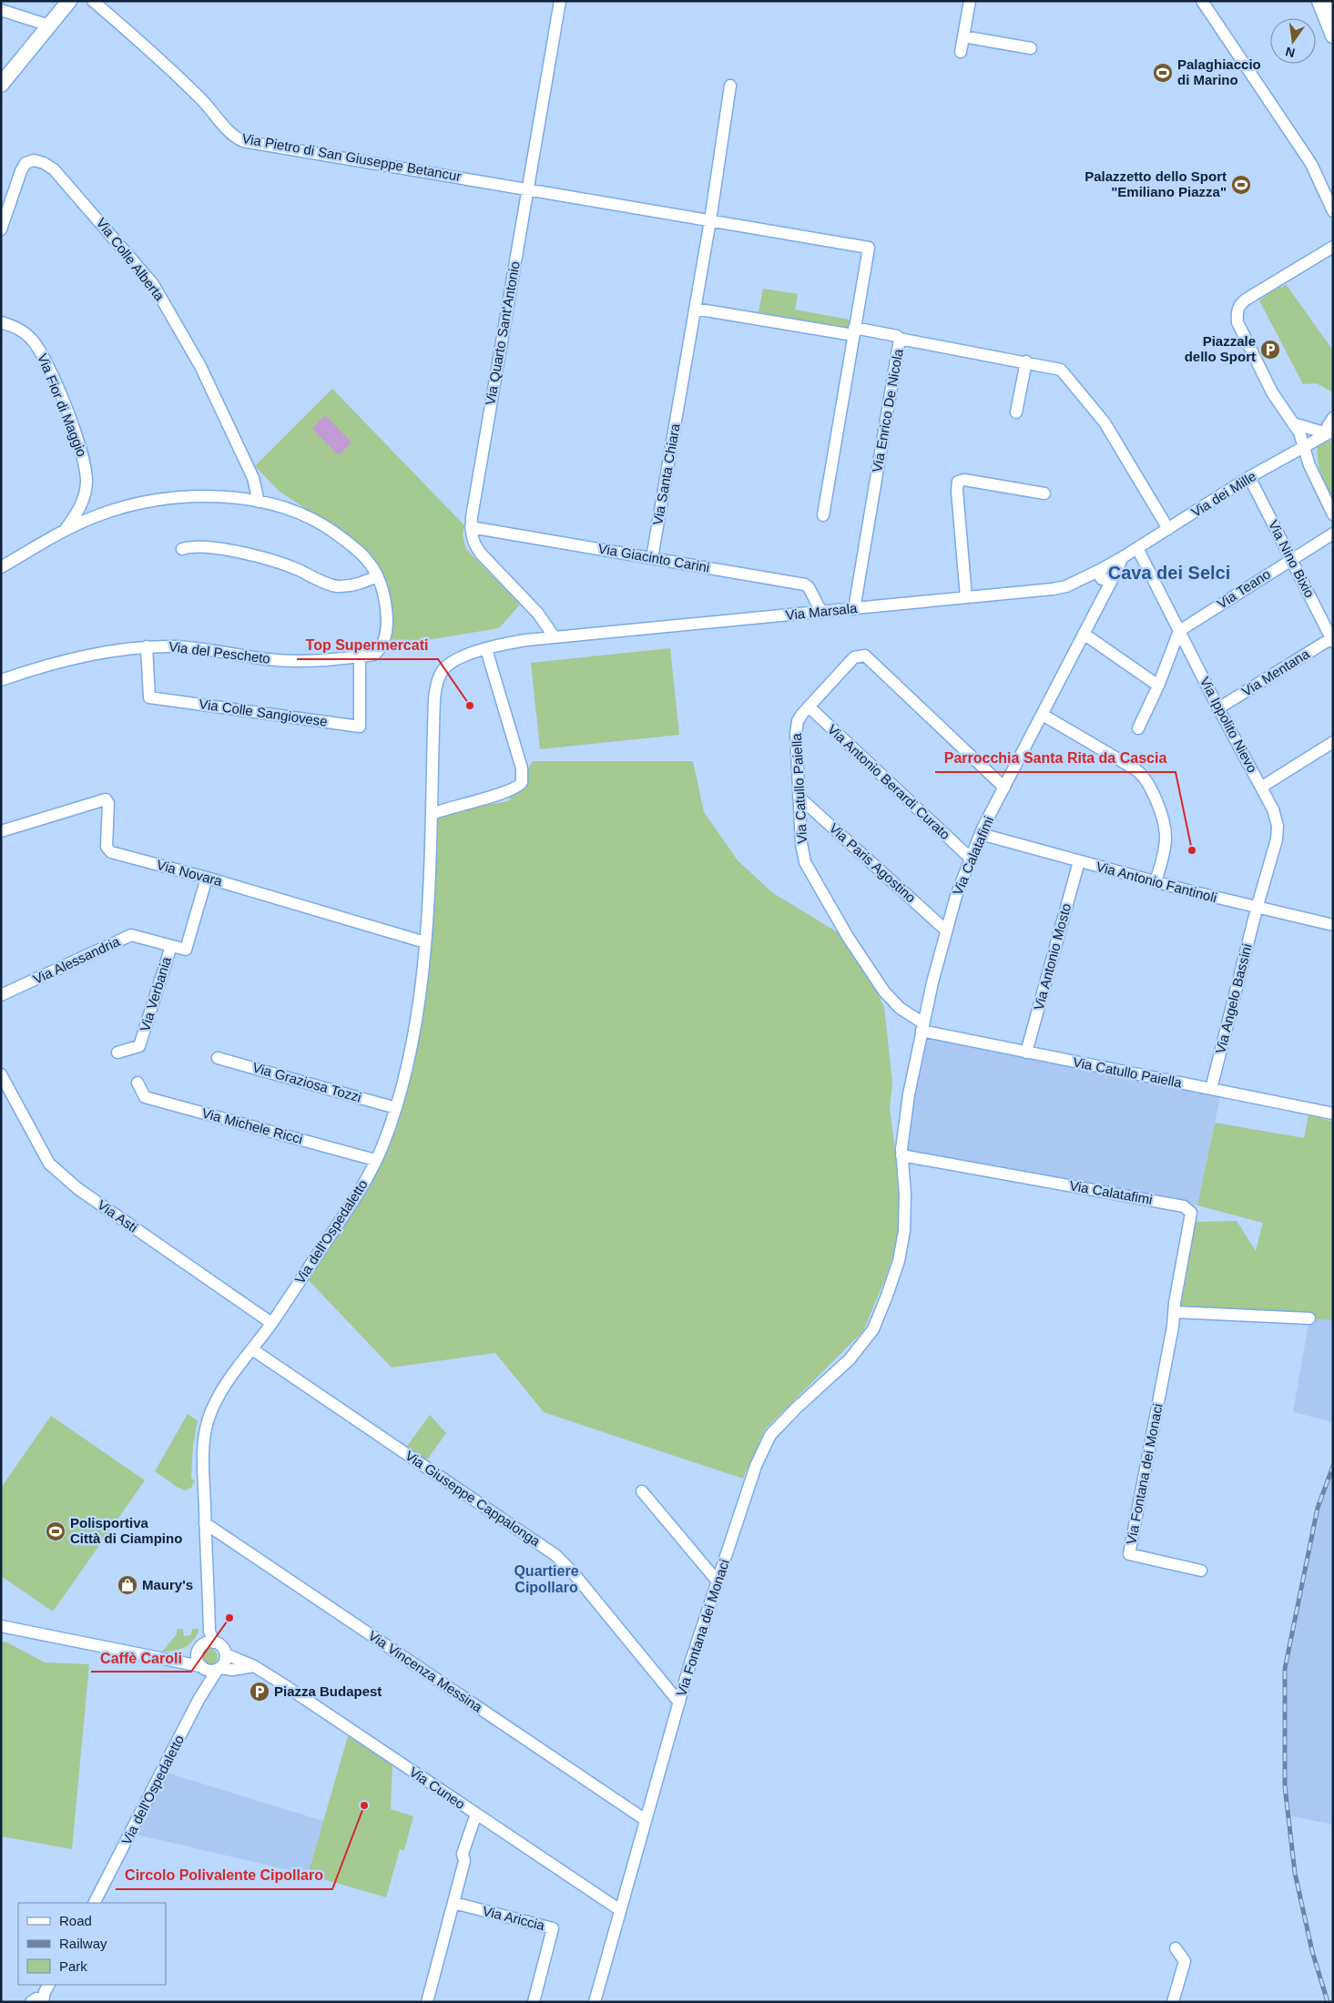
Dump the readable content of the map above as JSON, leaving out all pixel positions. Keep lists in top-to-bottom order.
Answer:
{
  "streets": {
    "street": [
      "Via Pietro di San Giuseppe Betancur",
      "Via Colle Alberta",
      "Via Quarto Sant'Antonio",
      "Via Fior di Maggio",
      "Via Enrico De Nicola",
      "Via Santa Chiara",
      "Via dei Mille",
      "Via Giacinto Carini",
      "Via Nino Bixio",
      "Via Teano",
      "Via Marsala",
      "Via del Pescheto",
      "Via Mentana",
      "Via Colle Sangiovese",
      "Via Ippolito Nievo",
      "Via Antonio Berardi Curato",
      "Via Catullo Paiella",
      "Via Calatafimi",
      "Via Paris Agostino",
      "Via Novara",
      "Via Antonio Fantinoli",
      "Via Antonio Mosto",
      "Via Alessandria",
      "Via Verbania",
      "Via Angelo Bassini",
      "Via Graziosa Tozzi",
      "Via Michele Ricci",
      "Via Asti",
      "Via dell'Ospedaletto",
      "Via Fontana dei Monaci",
      "Via Giuseppe Cappalonga",
      "Via Vincenza Messina",
      "Via Cuneo",
      "Via Ariccia"
    ]
  },
  "crossings": [
    ["Via Pietro di San Giuseppe Betancur", "Via Quarto Sant'Antonio"],
    ["Via Pietro di San Giuseppe Betancur", "Via Santa Chiara"],
    ["Via Quarto Sant'Antonio", "Via Giacinto Carini"],
    ["Via Quarto Sant'Antonio", "Via Marsala"],
    ["Via Quarto Sant'Antonio", "Via dell'Ospedaletto"],
    ["Via Enrico De Nicola", "Via dei Mille"],
    ["Via Enrico De Nicola", "Via Marsala"],
    ["Via Santa Chiara", "Via Giacinto Carini"],
    ["Via dei Mille", "Via Nino Bixio"],
    ["Via dei Mille", "Via Marsala"],
    ["Via dei Mille", "Via Ippolito Nievo"],
    ["Via dei Mille", "Via Calatafimi"],
    ["Via Giacinto Carini", "Via Marsala"],
    ["Via Nino Bixio", "Via Teano"],
    ["Via Nino Bixio", "Via Mentana"],
    ["Via Teano", "Via Ippolito Nievo"],
    ["Via Marsala", "Via Calatafimi"],
    ["Via Marsala", "Via dell'Ospedaletto"],
    ["Via del Pescheto", "Via Colle Sangiovese"],
    ["Via Mentana", "Via Ippolito Nievo"],
    ["Via Ippolito Nievo", "Via Antonio Fantinoli"],
    ["Via Ippolito Nievo", "Via Angelo Bassini"],
    ["Via Antonio Berardi Curato", "Via Catullo Paiella"],
    ["Via Antonio Berardi Curato", "Via Calatafimi"],
    ["Via Catullo Paiella", "Via Calatafimi"],
    ["Via Catullo Paiella", "Via Paris Agostino"],
    ["Via Catullo Paiella", "Via Antonio Mosto"],
    ["Via Catullo Paiella", "Via Angelo Bassini"],
    ["Via Calatafimi", "Via Paris Agostino"],
    ["Via Calatafimi", "Via Antonio Fantinoli"],
    ["Via Calatafimi", "Via Fontana dei Monaci"],
    ["Via Novara", "Via Alessandria"],
    ["Via Novara", "Via dell'Ospedaletto"],
    ["Via Antonio Fantinoli", "Via Antonio Mosto"],
    ["Via Antonio Fantinoli", "Via Angelo Bassini"],
    ["Via Alessandria", "Via Verbania"],
    ["Via Graziosa Tozzi", "Via dell'Ospedaletto"],
    ["Via Michele Ricci", "Via dell'Ospedaletto"],
    ["Via Asti", "Via dell'Ospedaletto"],
    ["Via dell'Ospedaletto", "Via Giuseppe Cappalonga"],
    ["Via dell'Ospedaletto", "Via Vincenza Messina"],
    ["Via dell'Ospedaletto", "Via Cuneo"],
    ["Via Fontana dei Monaci", "Via Giuseppe Cappalonga"],
    ["Via Fontana dei Monaci", "Via Vincenza Messina"],
    ["Via Fontana dei Monaci", "Via Cuneo"]
  ],
  "districts": ["Cava dei Selci", "Quartiere Cipollaro"],
  "places": {
    "sports": ["Palaghiaccio di Marino", "Palazzetto dello Sport \"Emiliano Piazza\"", "Polisportiva Città di Ciampino"],
    "parking": ["Piazzale dello Sport", "Piazza Budapest"],
    "other": [
      "Top Supermercati",
      "Parrocchia Santa Rita da Cascia",
      "Caffè Caroli",
      "Circolo Polivalente Cipollaro"
    ],
    "shop": ["Maury's"]
  },
  "legend": ["Road", "Railway", "Park"],
  "north": "bottom"
}
